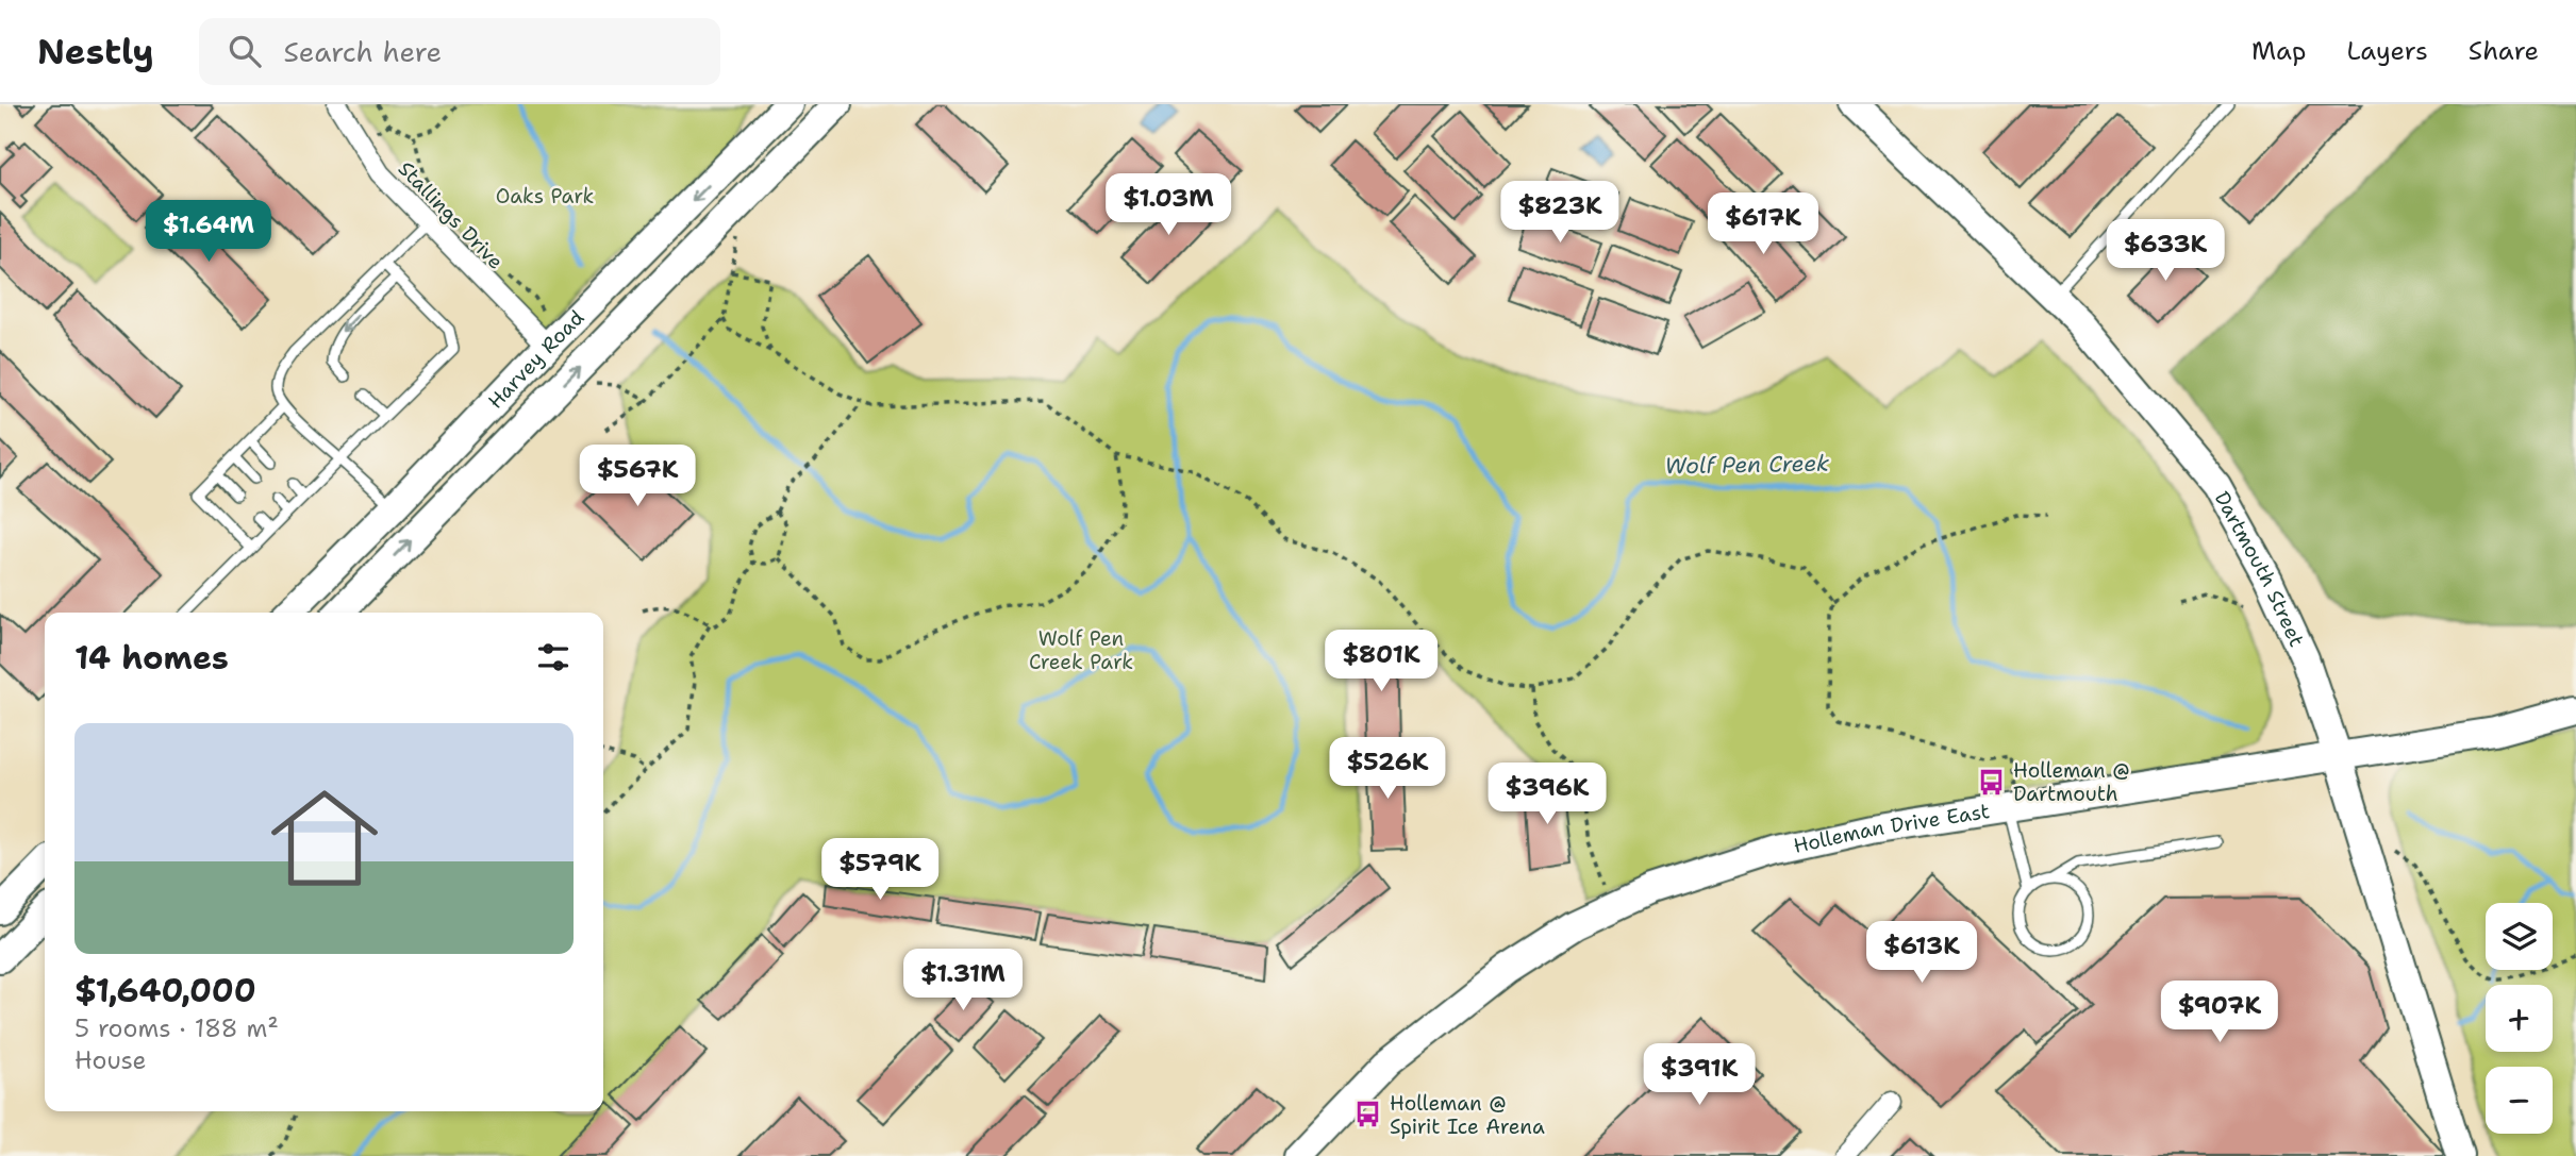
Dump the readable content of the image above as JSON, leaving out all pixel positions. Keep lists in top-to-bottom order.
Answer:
{
  "streets": {
    "street": [
      "Stallings Drive",
      "Harvey Road",
      "Dartmouth Street",
      "Holleman Drive East"
    ]
  },
  "crossings": [
    ["Stallings Drive", "Harvey Road"],
    ["Dartmouth Street", "Holleman Drive East"]
  ],
  "water": ["Wolf Pen Creek"],
  "parks": ["Oaks Park", "Wolf Pen Creek Park"],
  "places": {
    "bus stop": ["Holleman @ Dartmouth", "Holleman @ Spirit Ice Arena"]
  },
  "page": {
    "header": "Nestly",
    "search": "Search here",
    "nav": ["Map", "Layers", "Share"],
    "price": [
      "$1.03M",
      "$823K",
      "$617K",
      "$1.64M",
      "$633K",
      "$567K",
      "$801K",
      "$526K",
      "$396K",
      "$579K",
      "$613K",
      "$1.31M",
      "$907K",
      "$391K"
    ],
    "heading": "14 homes",
    "list": [
      {
        "name": "$1,640,000",
        "note": "5 rooms · 188 m² · House"
      }
    ],
    "map_buttons": ["+", "−"]
  }
}
